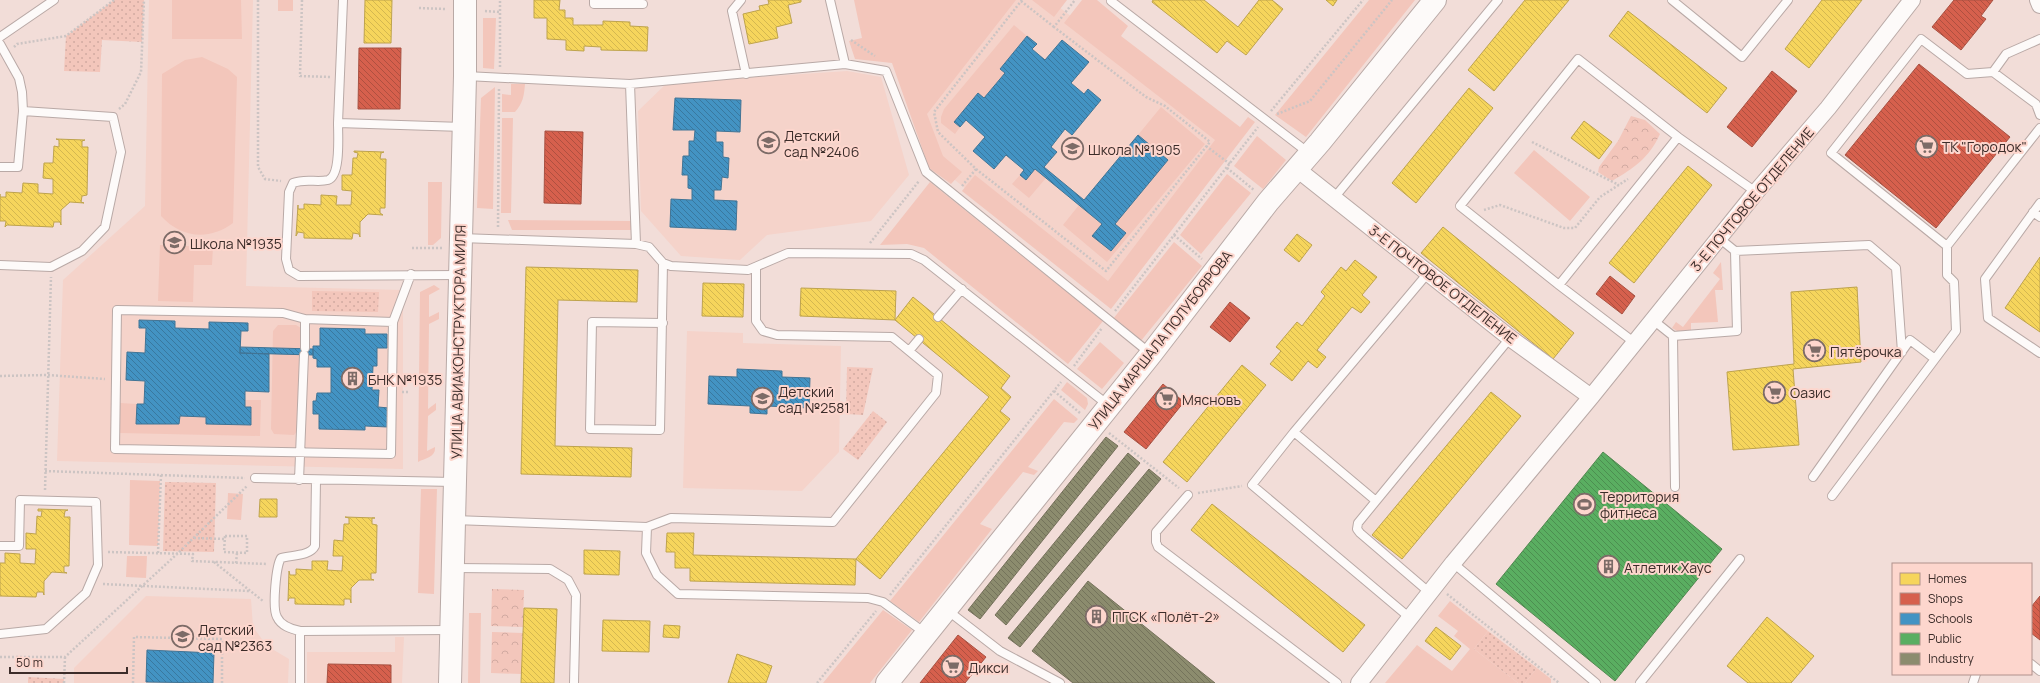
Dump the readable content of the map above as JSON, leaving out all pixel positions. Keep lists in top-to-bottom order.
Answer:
{
  "streets": {
    "street": ["3-Е ПОЧТОВОЕ ОТДЕЛЕНИЕ", "УЛИЦА МАРШАЛА ПОЛУБОЯРОВА", "УЛИЦА АВИАКОНСТРУКТОРА МИЛЯ"]
  },
  "crossings": [
    ["3-Е ПОЧТОВОЕ ОТДЕЛЕНИЕ", "УЛИЦА МАРШАЛА ПОЛУБОЯРОВА"]
  ],
  "places": {
    "school or university": [
      "Детский сад №2406",
      "Школа №1905",
      "Школа №1935",
      "Детский сад №2581",
      "Детский сад №2363"
    ],
    "supermarket": [
      "ТК \"Городок\"",
      "Пятёрочка",
      "Оазис",
      "Мясновъ",
      "Дикси"
    ],
    "building": ["БНК №1935", "Атлетик Хаус", "ПГСК «Полёт-2»"],
    "sports": ["Территория фитнеса"]
  },
  "legend": [
    "Homes",
    "Shops",
    "Schools",
    "Public",
    "Industry"
  ],
  "scale_bar": "50 m"
}
